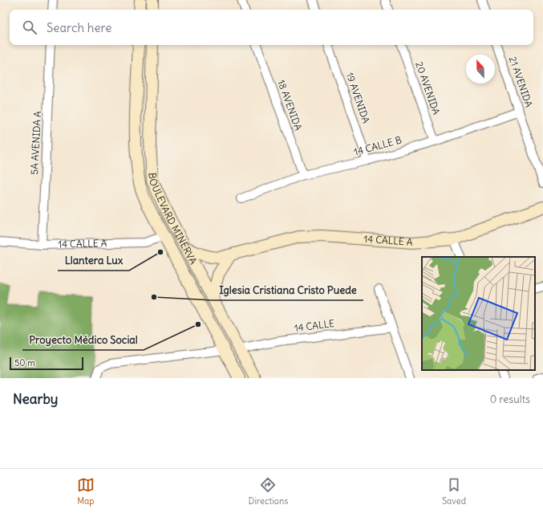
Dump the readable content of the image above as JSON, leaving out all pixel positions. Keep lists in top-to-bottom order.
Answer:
{
  "streets": {
    "street": [
      "21 AVENIDA",
      "20 AVENIDA",
      "19 AVENIDA",
      "18 AVENIDA",
      "5A AVENIDA A",
      "14 CALLE B",
      "BOULEVARD MINERVA",
      "14 CALLE A",
      "14 CALLE"
    ]
  },
  "crossings": [
    ["21 AVENIDA", "14 CALLE B"],
    ["20 AVENIDA", "14 CALLE B"],
    ["19 AVENIDA", "14 CALLE B"],
    ["18 AVENIDA", "14 CALLE B"],
    ["5A AVENIDA A", "14 CALLE A"],
    ["BOULEVARD MINERVA", "14 CALLE A"],
    ["BOULEVARD MINERVA", "14 CALLE"]
  ],
  "places": ["Llantera Lux", "Iglesia Cristiana Cristo Puede", "Proyecto Médico Social"],
  "scale_bar": "50 m",
  "north": "top",
  "page": {
    "search": "Search here",
    "scale": "50 m",
    "heading": ["Nearby", "0 results"],
    "nav": ["Map", "Directions", "Saved"]
  }
}
